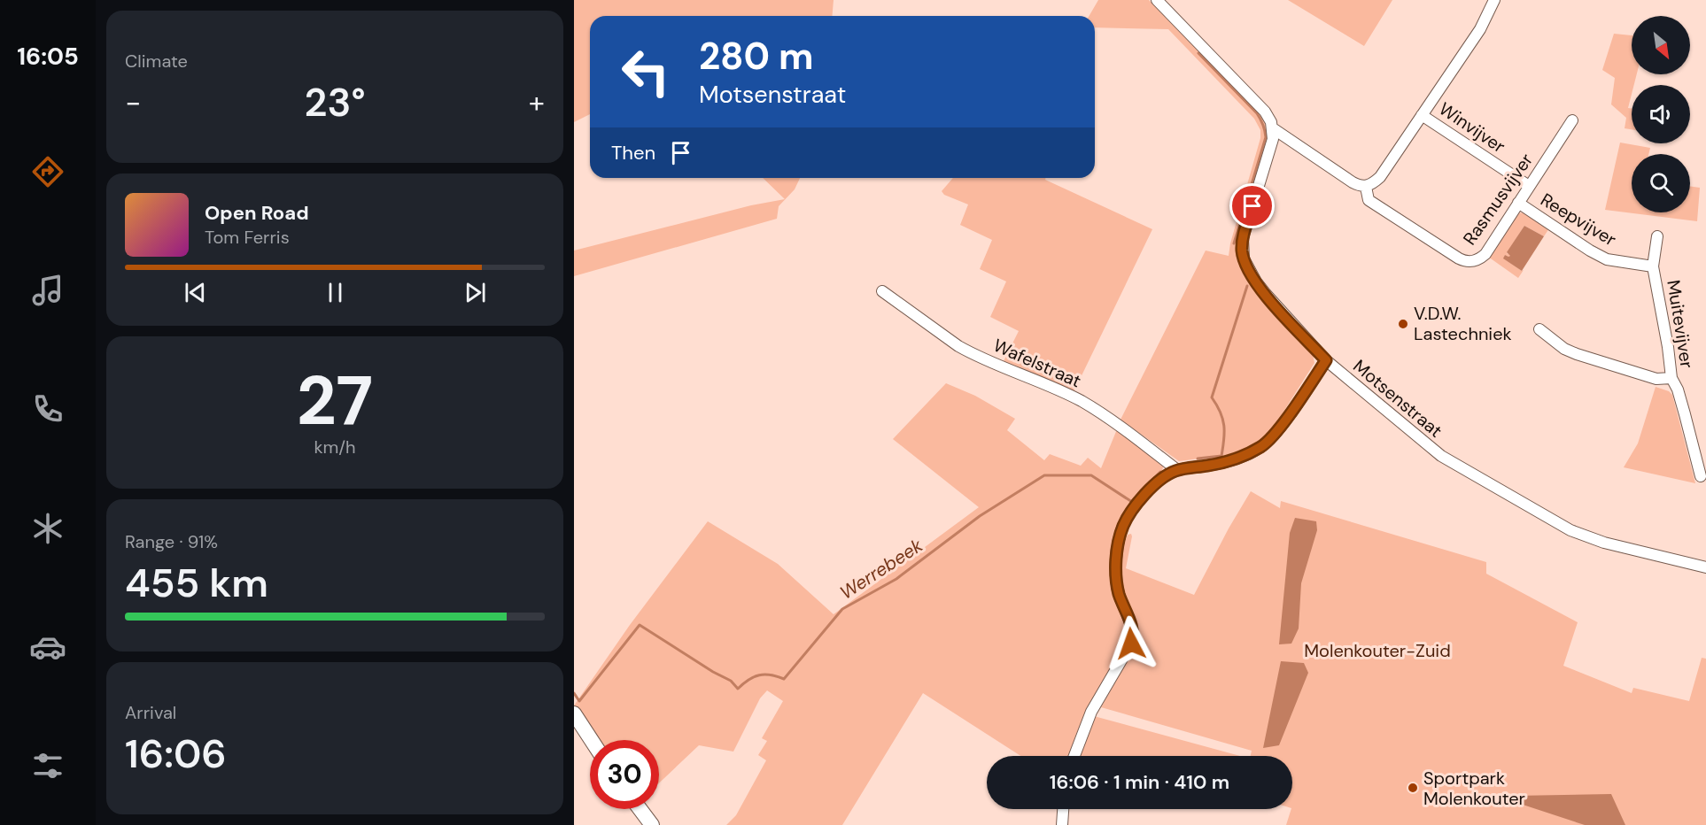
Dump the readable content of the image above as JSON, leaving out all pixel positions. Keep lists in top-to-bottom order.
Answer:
{
  "streets": {
    "street": [
      "Winvijver",
      "Rasmusvijver",
      "Reepvijver",
      "Muitevijver",
      "Wafelstraat",
      "Motsenstraat"
    ]
  },
  "crossings": [
    ["Winvijver", "Rasmusvijver"],
    ["Rasmusvijver", "Reepvijver"],
    ["Reepvijver", "Muitevijver"]
  ],
  "water": ["Werrebeek"],
  "parks": ["Molenkouter-Zuid"],
  "places": ["V.D.W. Lastechniek", "Sportpark Molenkouter"],
  "north": "bottom right",
  "page": {
    "tabs": "16:05",
    "tile": [
      "Climate",
      ["27", "km/h"],
      ["Range · 91%", "455 km"],
      ["Arrival", "16:06"]
    ],
    "turn": ["280 m", "Motsenstraat"],
    "heat": ["−", "23°", "+"],
    "then": "Then",
    "song": ["Open Road", "Tom Ferris"],
    "limit": "30",
    "trip": "16:06 · 1 min · 410 m"
  }
}
